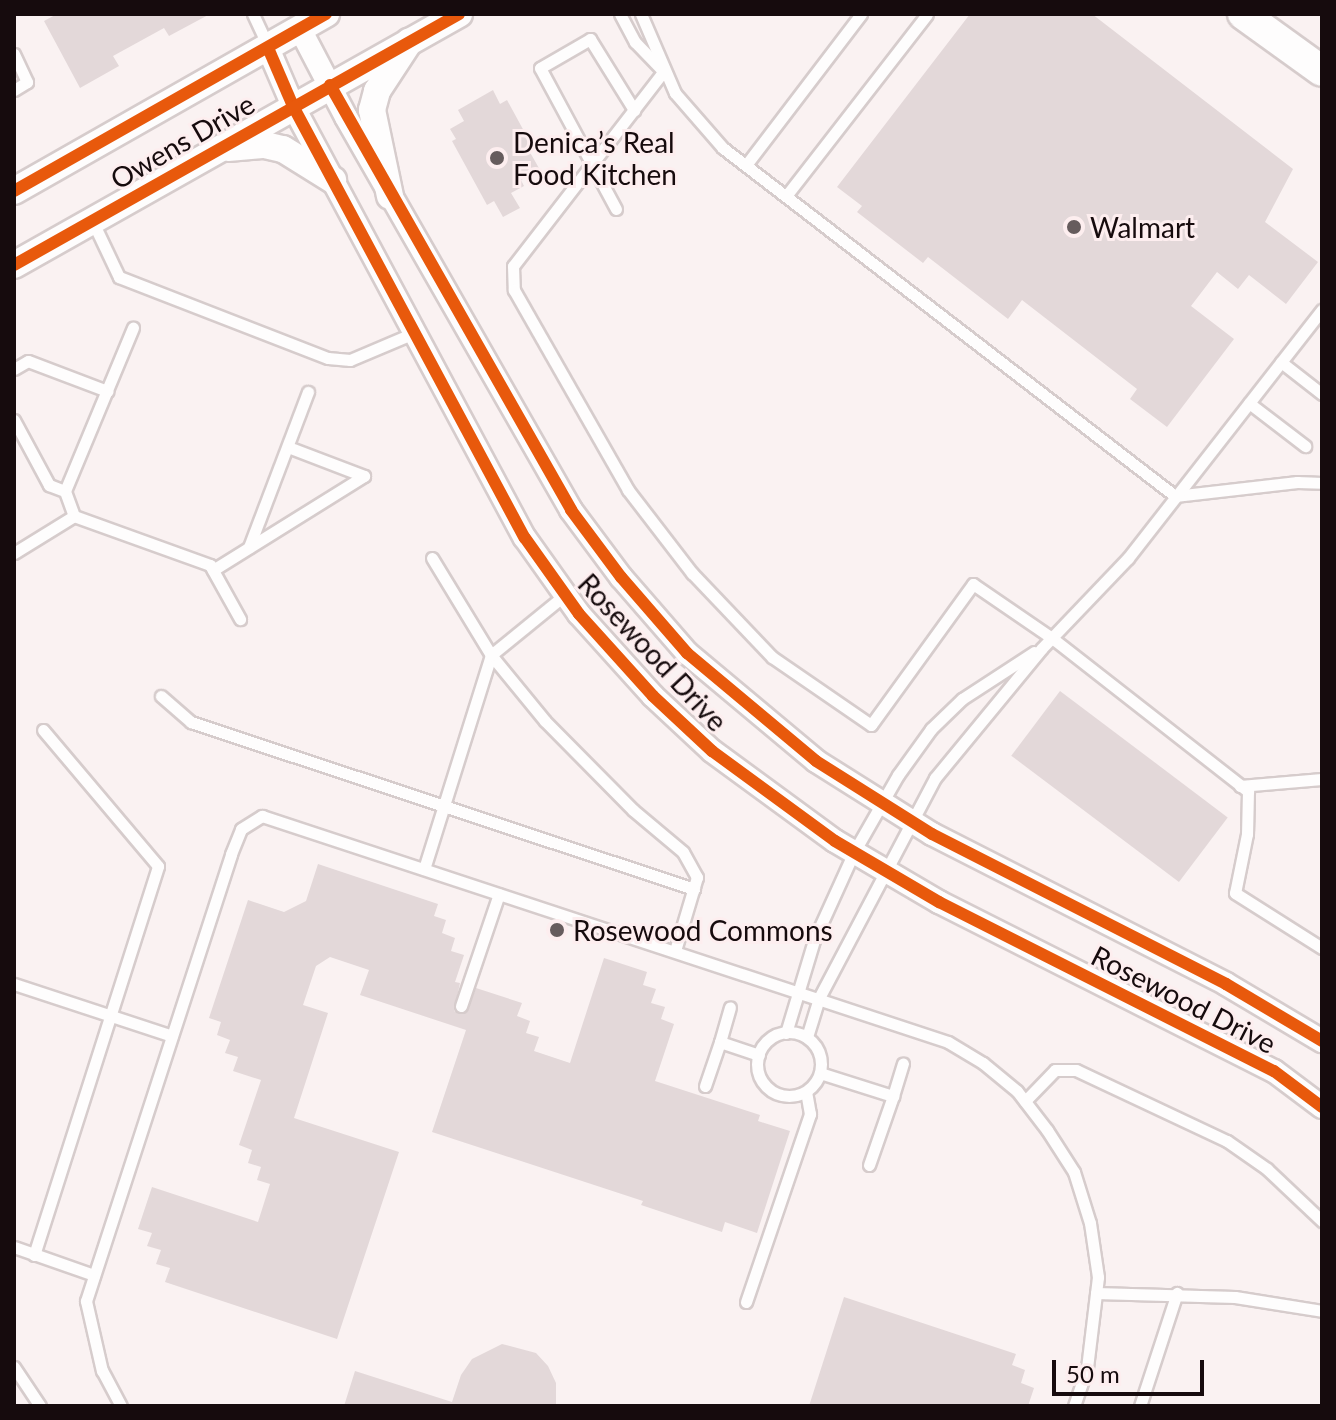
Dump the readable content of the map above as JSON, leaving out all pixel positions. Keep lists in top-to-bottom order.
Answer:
{
  "streets": {
    "street": ["Owens Drive", "Rosewood Drive"]
  },
  "crossings": [
    ["Owens Drive", "Rosewood Drive"]
  ],
  "places": ["Denica’s Real Food Kitchen", "Walmart", "Rosewood Commons"],
  "scale_bar": "50 m"
}
